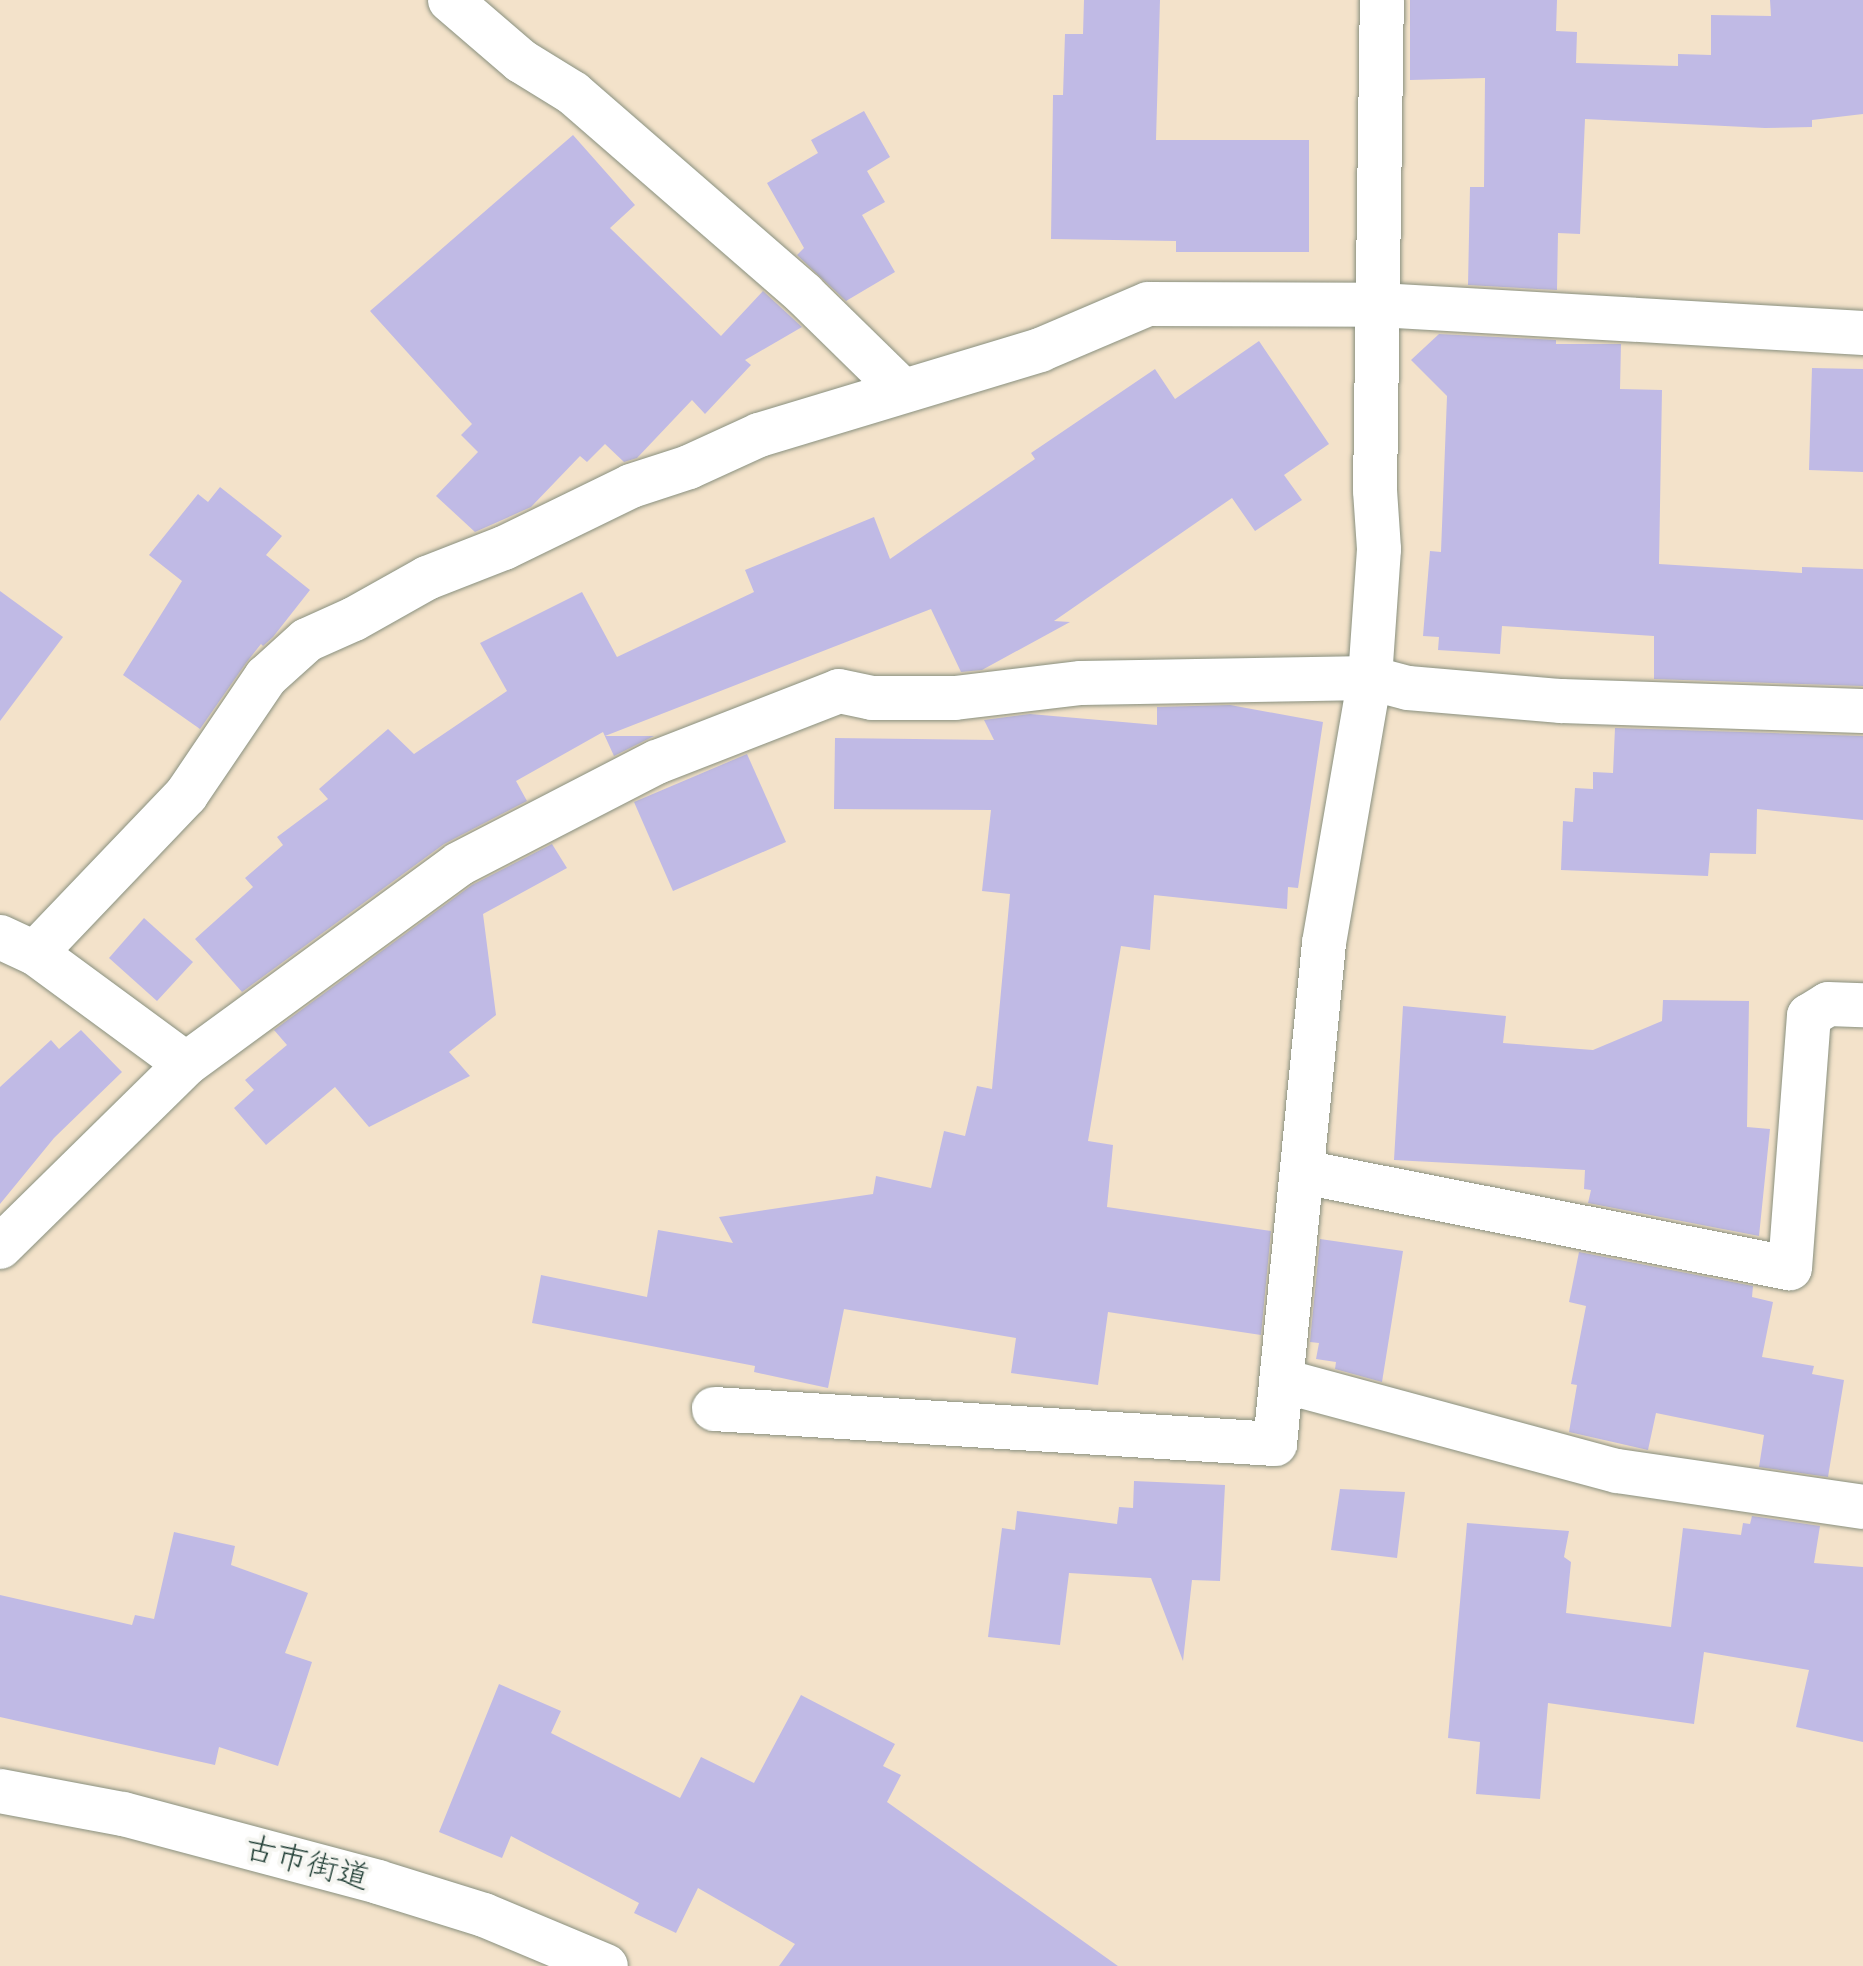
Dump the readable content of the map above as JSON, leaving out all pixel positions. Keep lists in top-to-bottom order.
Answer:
{
  "streets": {
    "street": ["古市街道"]
  }
}
